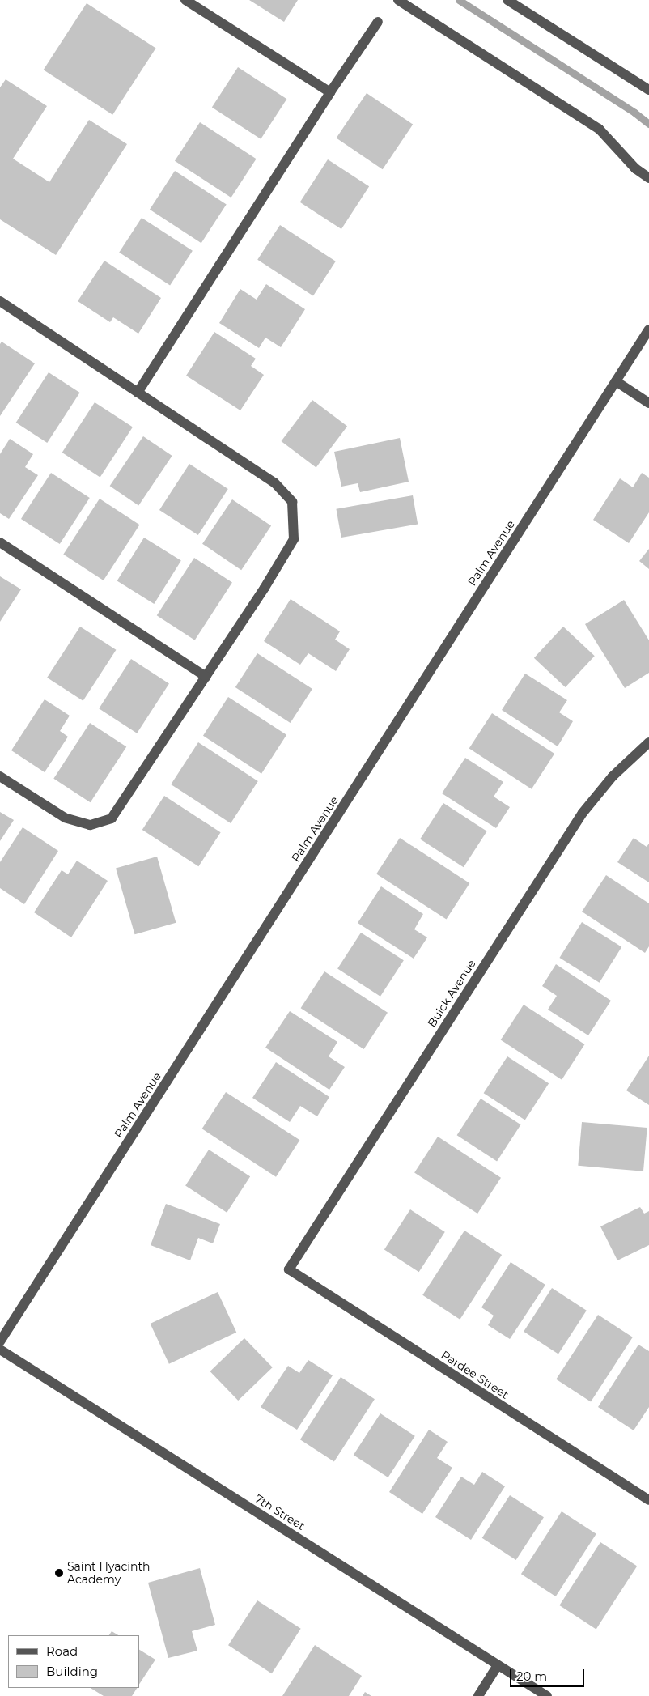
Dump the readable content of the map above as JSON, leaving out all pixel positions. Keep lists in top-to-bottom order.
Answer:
{
  "streets": {
    "street": [
      "Palm Avenue",
      "Buick Avenue",
      "Pardee Street",
      "7th Street"
    ]
  },
  "crossings": [
    ["Buick Avenue", "Pardee Street"]
  ],
  "places": ["Saint Hyacinth Academy"],
  "legend": ["Road", "Building"],
  "scale_bar": "20 m"
}
